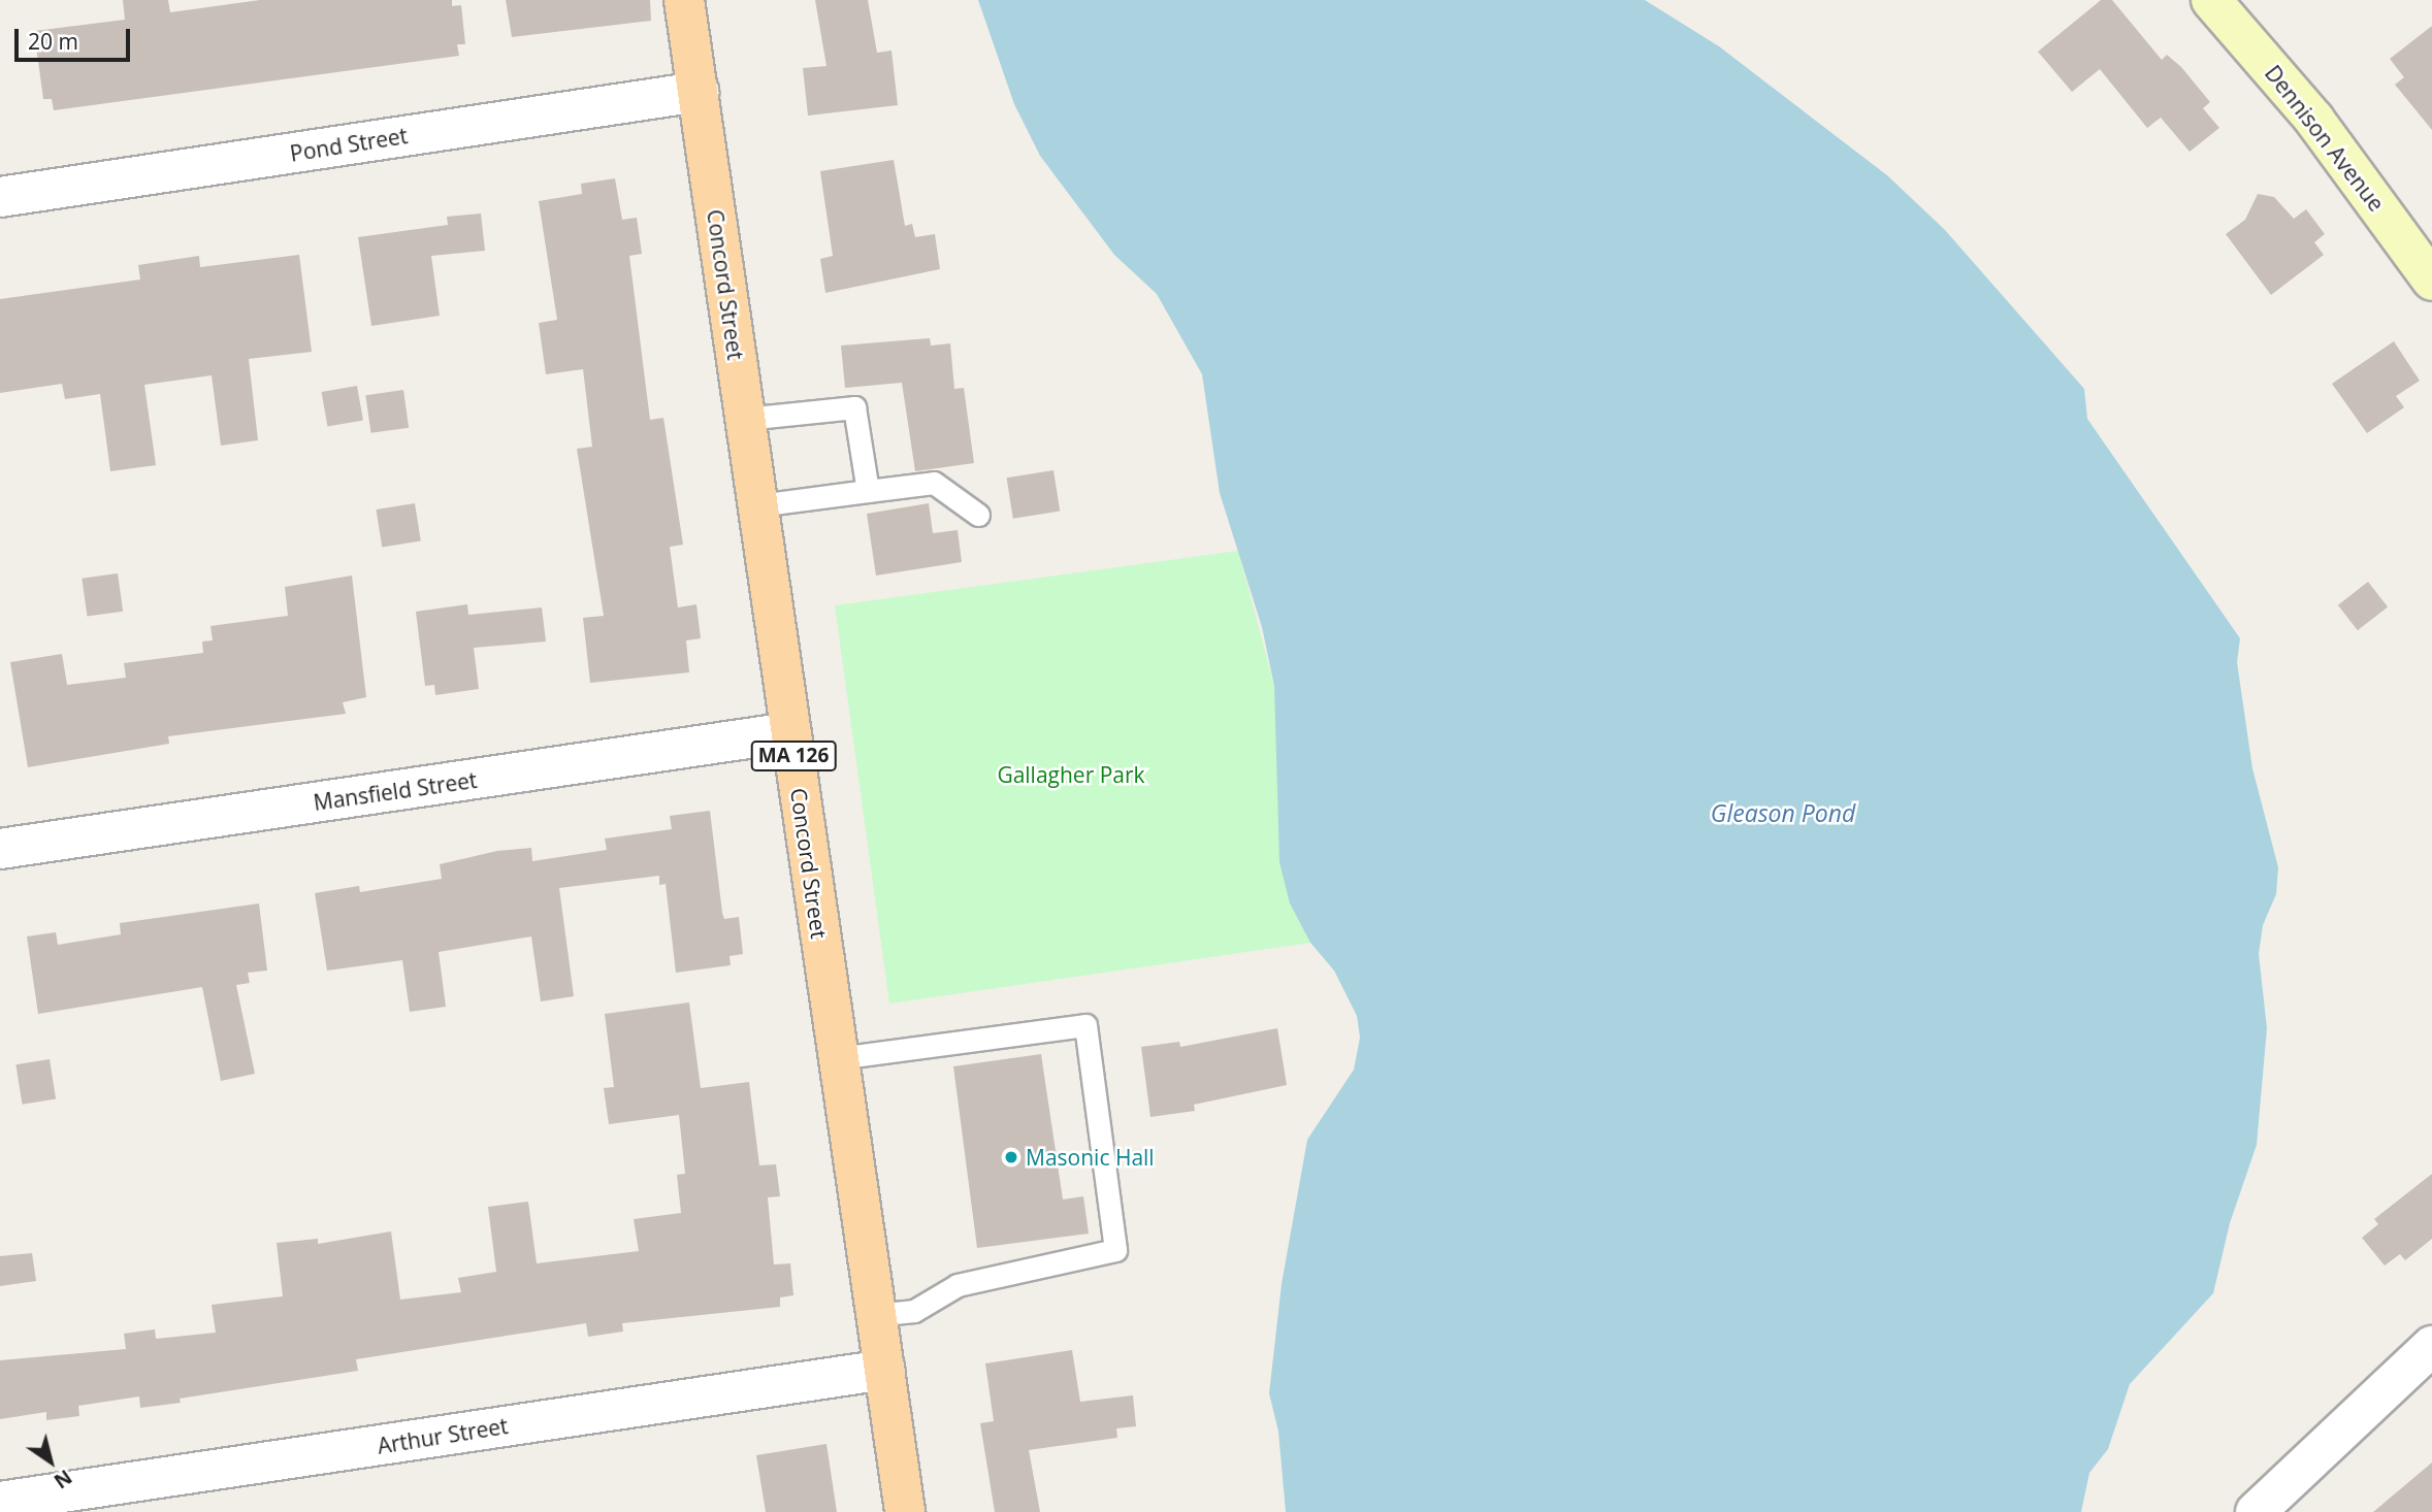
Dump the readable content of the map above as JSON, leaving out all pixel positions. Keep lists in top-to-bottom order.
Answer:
{
  "streets": {
    "main road": ["Concord Street", "MA 126"],
    "street": [
      "Dennison Avenue",
      "Pond Street",
      "Mansfield Street",
      "Arthur Street"
    ]
  },
  "crossings": [
    ["Pond Street", "Concord Street"],
    ["Concord Street", "Mansfield Street"],
    ["Concord Street", "Arthur Street"]
  ],
  "water": ["Gleason Pond"],
  "parks": ["Gallagher Park"],
  "places": ["Masonic Hall"],
  "scale_bar": "20 m",
  "north": "bottom right"
}
